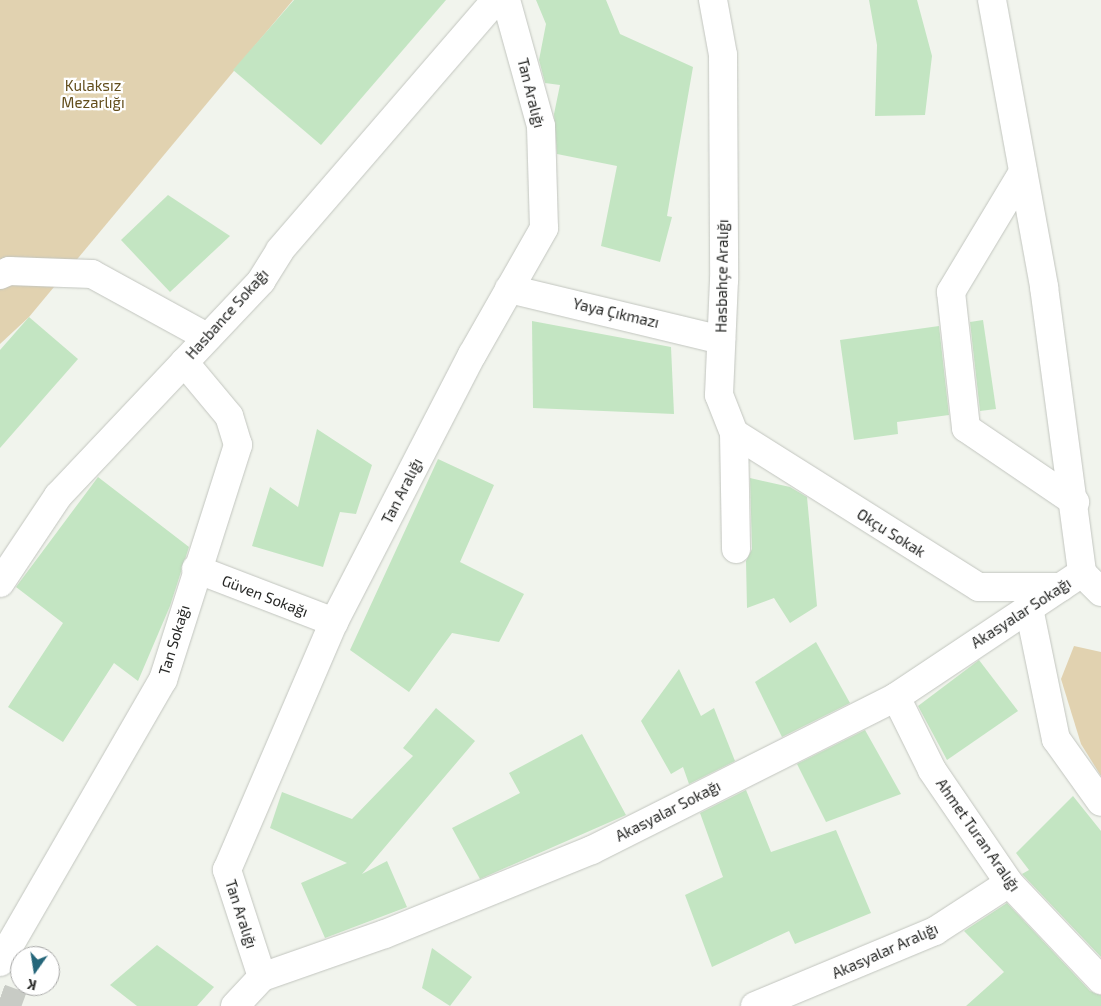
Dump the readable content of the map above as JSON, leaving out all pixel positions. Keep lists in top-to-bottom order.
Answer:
{
  "streets": {
    "street": [
      "Tan Aralığı",
      "Hasbahçe Aralığı",
      "Yaya Çıkmazı",
      "Hasbance Sokağı",
      "Okçu Sokak",
      "Güven Sokağı",
      "Akasyalar Sokağı",
      "Tan Sokağı",
      "Ahmet Turan Aralığı",
      "Akasyalar Aralığı"
    ]
  },
  "crossings": [
    ["Tan Aralığı", "Yaya Çıkmazı"],
    ["Tan Aralığı", "Güven Sokağı"],
    ["Tan Aralığı", "Akasyalar Sokağı"],
    ["Hasbahçe Aralığı", "Yaya Çıkmazı"],
    ["Hasbahçe Aralığı", "Okçu Sokak"],
    ["Hasbance Sokağı", "Tan Sokağı"],
    ["Okçu Sokak", "Akasyalar Sokağı"],
    ["Güven Sokağı", "Tan Sokağı"],
    ["Akasyalar Sokağı", "Ahmet Turan Aralığı"],
    ["Ahmet Turan Aralığı", "Akasyalar Aralığı"]
  ],
  "parks": ["Kulaksız Mezarlığı"],
  "north": "bottom"
}
